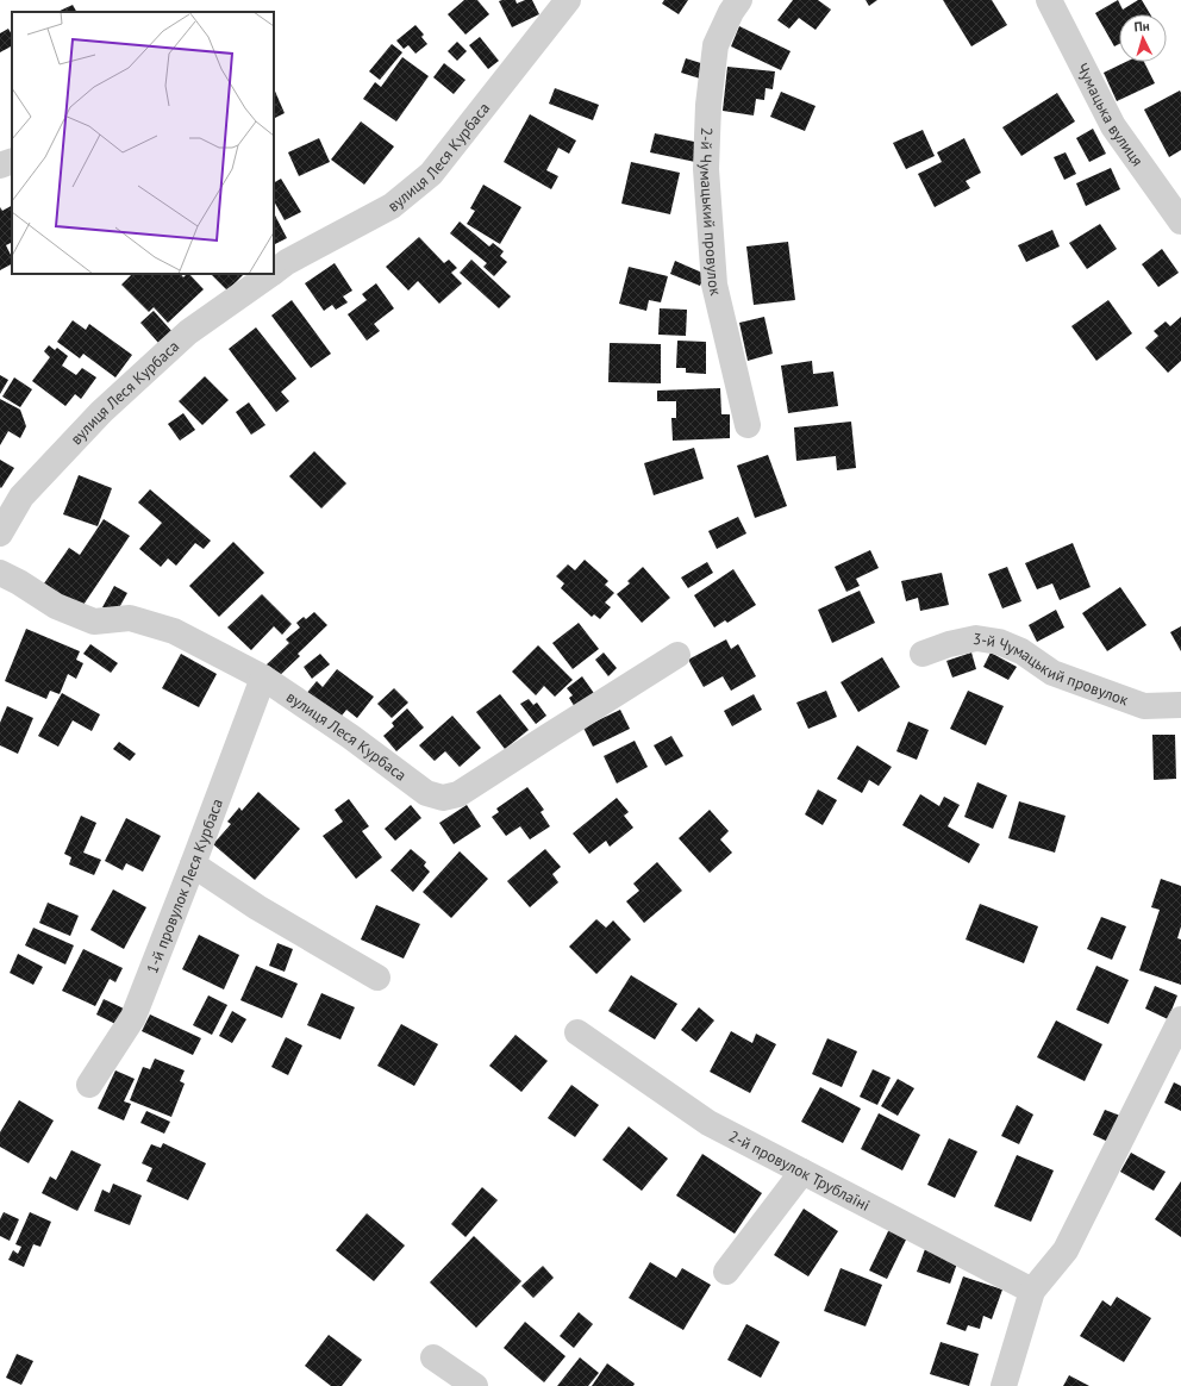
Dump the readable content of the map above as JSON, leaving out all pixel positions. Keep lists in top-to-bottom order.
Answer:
{
  "streets": {
    "street": [
      "Чумацька вулиця",
      "вулиця Леся Курбаса",
      "2-й Чумацький провулок",
      "3-й Чумацький провулок",
      "1-й провулок Леся Курбаса",
      "2-й провулок Трублаїні"
    ]
  },
  "crossings": [
    ["вулиця Леся Курбаса", "1-й провулок Леся Курбаса"]
  ],
  "north": "top"
}
